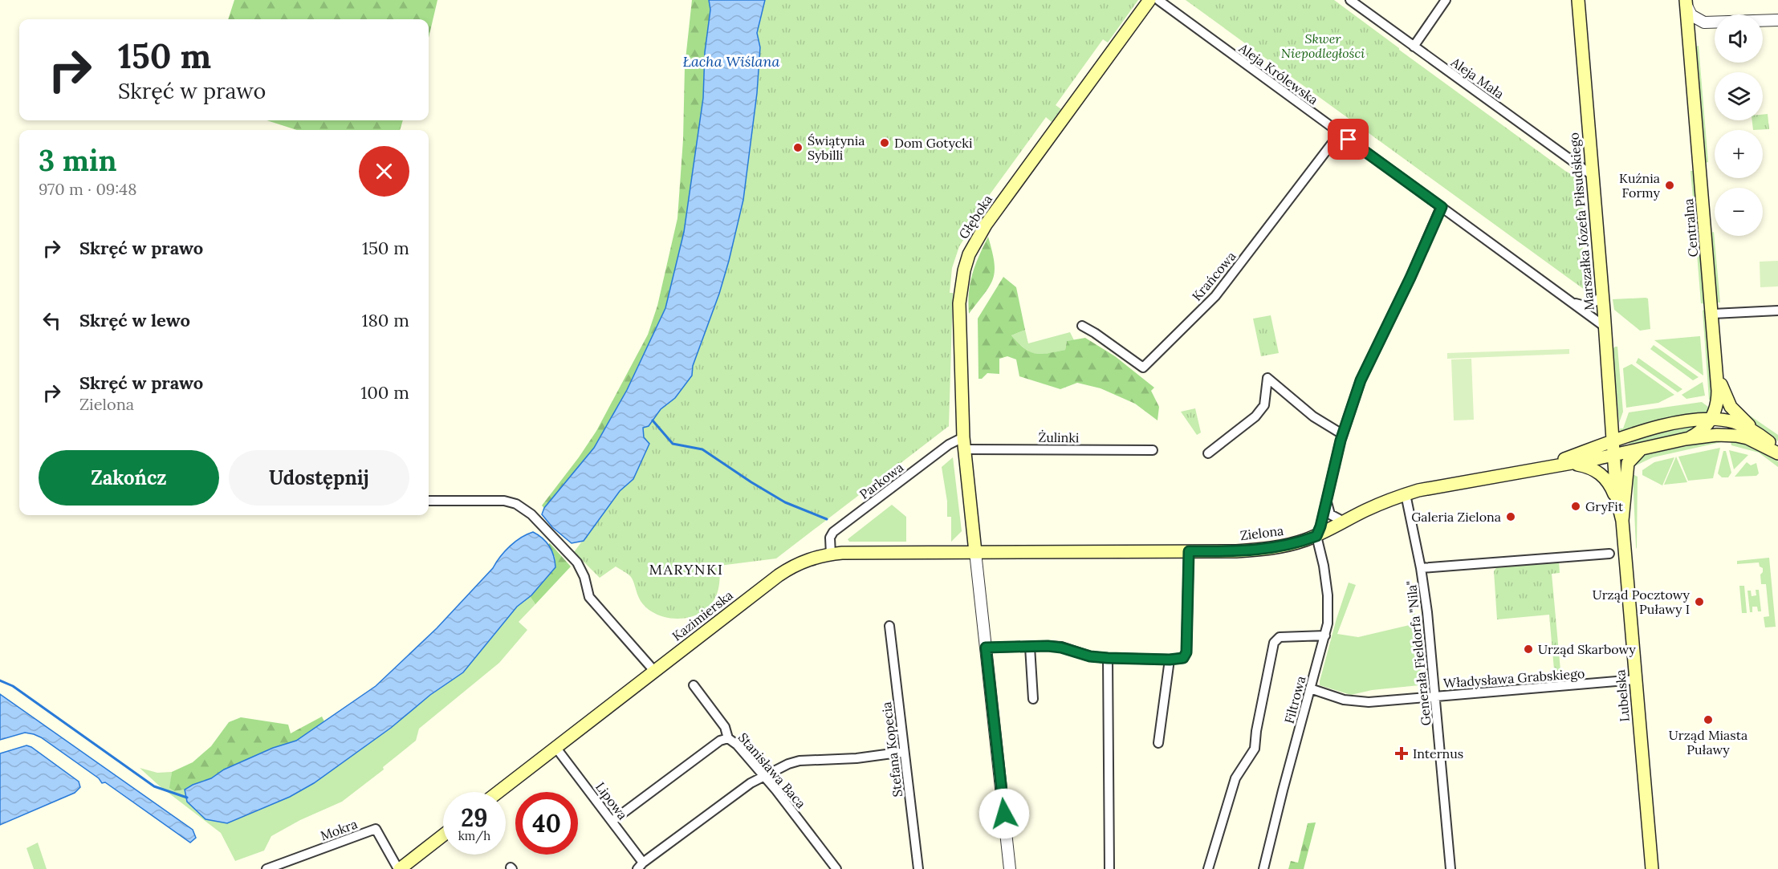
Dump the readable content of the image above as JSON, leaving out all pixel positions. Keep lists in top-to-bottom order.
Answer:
{
  "streets": {
    "main road": [
      "Głęboka",
      "Marszałka Józefa Piłsudskiego",
      "Centralna",
      "Zielona",
      "Kazimierska",
      "Lubelska"
    ],
    "street": [
      "Aleja Królewska",
      "Aleja Mała",
      "Krańcowa",
      "Żulinki",
      "Parkowa",
      "Generała Fieldorfa \"Nila\"",
      "Władysława Grabskiego",
      "Filtrowa",
      "Stefana Kopecia",
      "Stanisława Baca",
      "Lipowa",
      "Mokra"
    ]
  },
  "crossings": [
    ["Aleja Królewska", "Marszałka Józefa Piłsudskiego"],
    ["Aleja Królewska", "Krańcowa"],
    ["Aleja Mała", "Marszałka Józefa Piłsudskiego"],
    ["Głęboka", "Żulinki"],
    ["Głęboka", "Parkowa"],
    ["Głęboka", "Zielona"],
    ["Głęboka", "Kazimierska"],
    ["Marszałka Józefa Piłsudskiego", "Zielona"],
    ["Marszałka Józefa Piłsudskiego", "Lubelska"],
    ["Centralna", "Zielona"],
    ["Żulinki", "Parkowa"],
    ["Parkowa", "Kazimierska"],
    ["Zielona", "Kazimierska"],
    ["Zielona", "Generała Fieldorfa \"Nila\""],
    ["Zielona", "Lubelska"],
    ["Zielona", "Filtrowa"],
    ["Kazimierska", "Lipowa"],
    ["Generała Fieldorfa \"Nila\"", "Władysława Grabskiego"],
    ["Władysława Grabskiego", "Lubelska"],
    ["Władysława Grabskiego", "Filtrowa"]
  ],
  "districts": ["MARYNKI"],
  "water": ["Łacha Wiślana"],
  "parks": ["Skwer Niepodległości"],
  "places": {
    "other": [
      "Dom Gotycki",
      "Świątynia Sybilli",
      "Kuźnia Formy",
      "GryFit",
      "Galeria Zielona",
      "Urząd Pocztowy Puławy I",
      "Urząd Skarbowy",
      "Urząd Miasta Puławy"
    ],
    "health": ["Internus"]
  },
  "page": {
    "map_buttons": ["+", "−"],
    "turn": ["150 m", "Skręć w prawo"],
    "heading": ["3 min", "970 m · 09:48"],
    "list": [
      {
        "name": "Skręć w prawo",
        "value": "150 m"
      },
      {
        "name": "Skręć w lewo",
        "value": "180 m"
      },
      {
        "name": "Skręć w prawo",
        "note": "Zielona",
        "value": "100 m"
      }
    ],
    "buttons": ["Zakończ", "Udostępnij"],
    "speed": "29 km/h",
    "limit": "40"
  }
}
